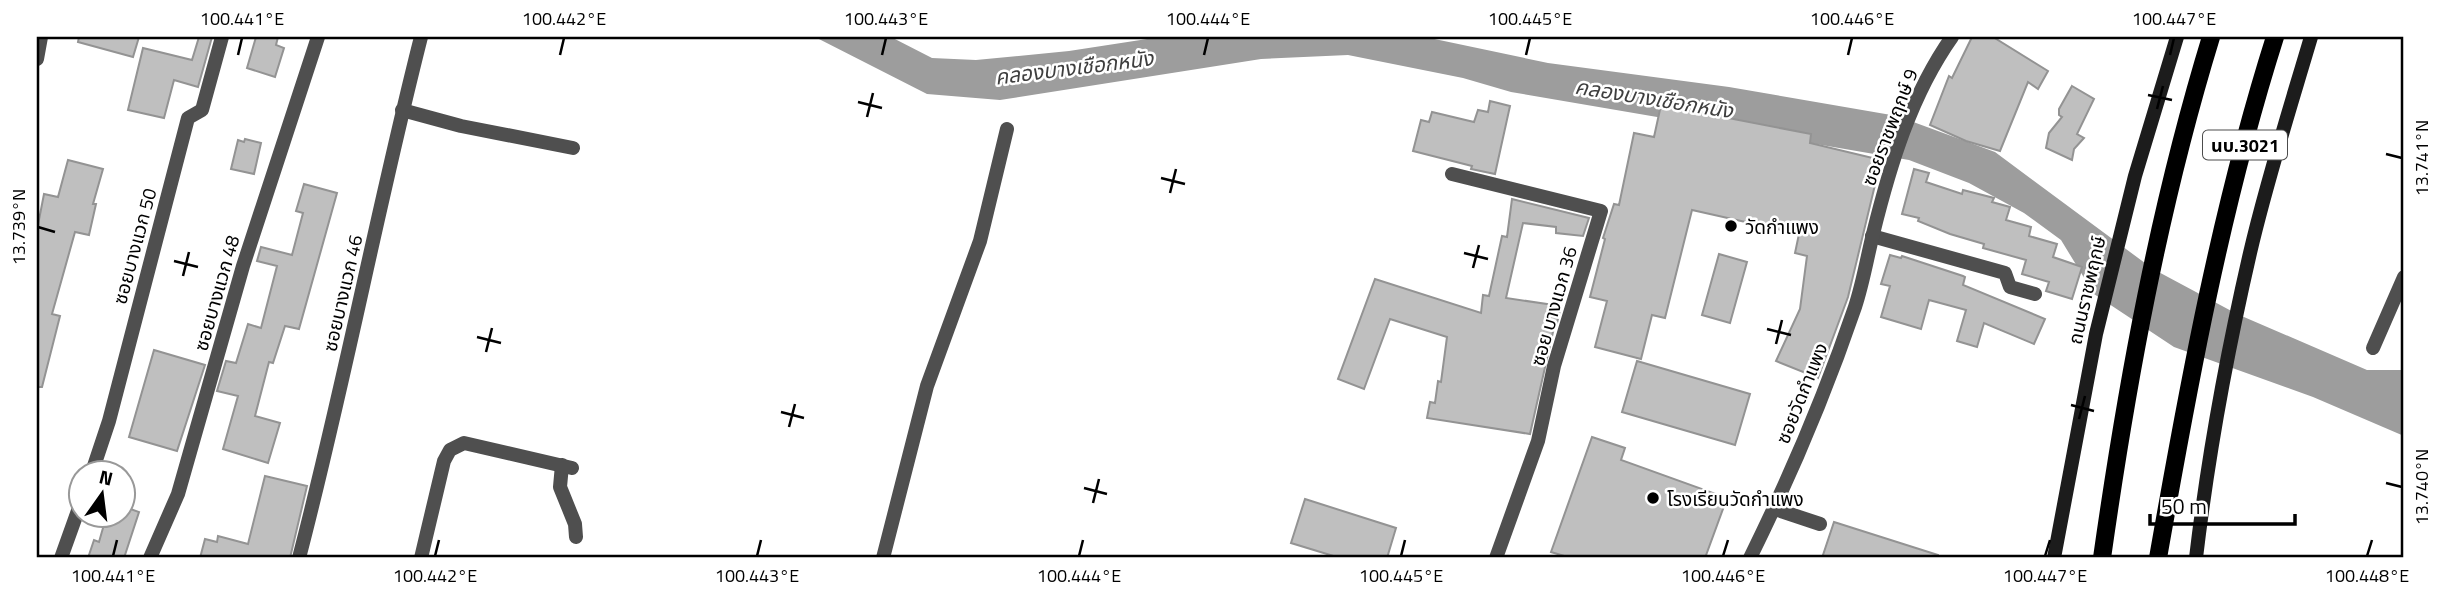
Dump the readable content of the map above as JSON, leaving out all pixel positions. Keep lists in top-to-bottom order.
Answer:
{
  "streets": {
    "main road": ["นบ.3021", "ถนนราชพฤกษ์"],
    "street": [
      "ซอยราชพฤกษ์ 9",
      "ซอยบางแวก 50",
      "ซอยบางแวก 48",
      "ซอยบางแวก 46",
      "ซอย บางแวก 36",
      "ซอยวัดกำแพง"
    ]
  },
  "crossings": [
    ["ซอยราชพฤกษ์ 9", "ซอยวัดกำแพง"]
  ],
  "water": ["คลองบางเชือกหนัง"],
  "places": ["วัดกำแพง", "โรงเรียนวัดกำแพง"],
  "scale_bar": "50 m",
  "north": "top",
  "coordinates": [
    "100.441°E",
    "100.442°E",
    "100.443°E",
    "100.444°E",
    "100.445°E",
    "100.446°E",
    "100.447°E",
    "13.741°N",
    "13.739°N",
    "13.740°N",
    "100.448°E"
  ]
}
